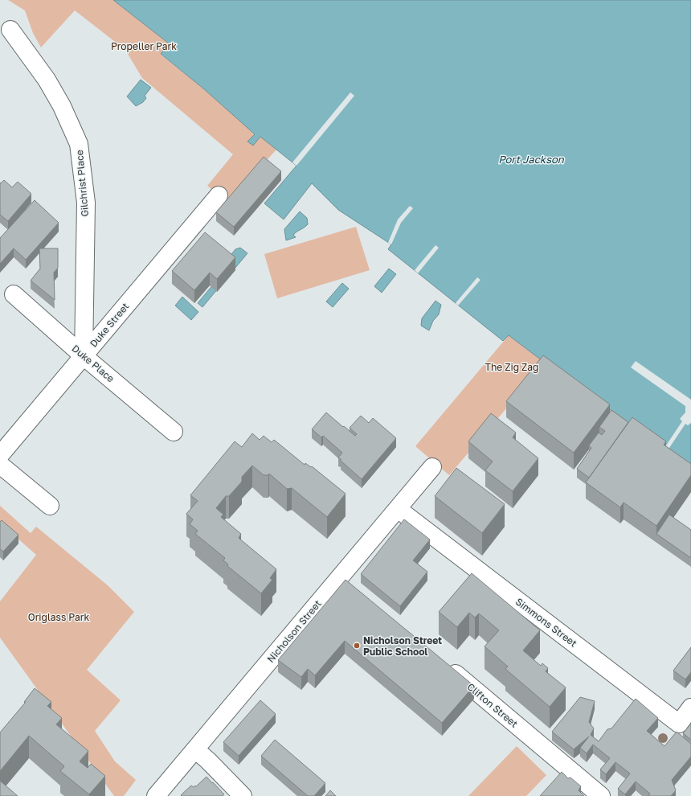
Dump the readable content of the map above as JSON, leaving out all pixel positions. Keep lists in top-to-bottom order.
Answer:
{
  "streets": {
    "street": [
      "Gilchrist Place",
      "Duke Street",
      "Duke Place",
      "Simmons Street",
      "Nicholson Street",
      "Clifton Street"
    ]
  },
  "crossings": [
    ["Gilchrist Place", "Duke Street"],
    ["Gilchrist Place", "Duke Place"],
    ["Duke Street", "Duke Place"],
    ["Simmons Street", "Nicholson Street"]
  ],
  "water": ["Port Jackson"],
  "parks": ["Propeller Park", "The Zig Zag", "Origlass Park"],
  "places": ["Nicholson Street Public School"]
}
